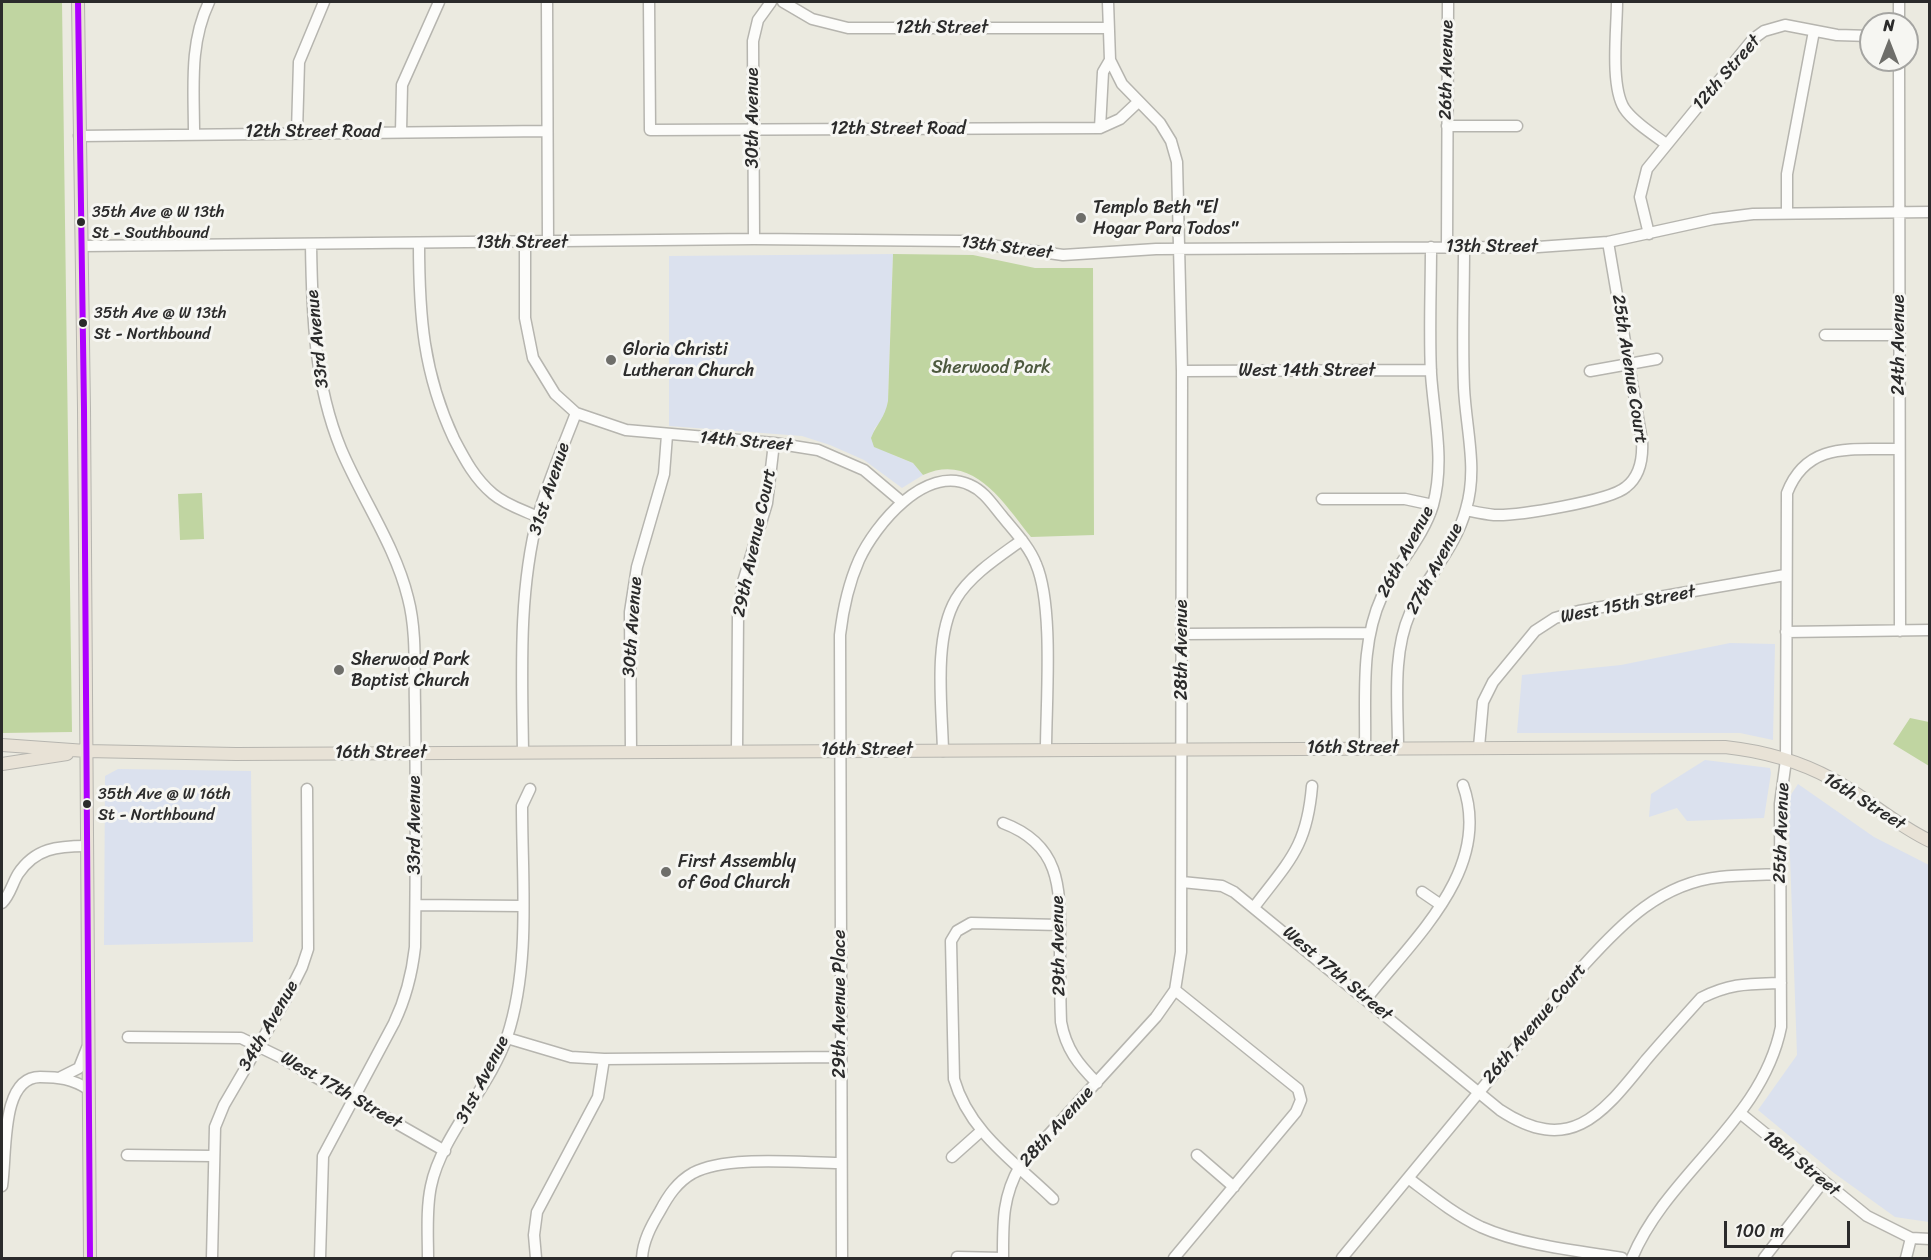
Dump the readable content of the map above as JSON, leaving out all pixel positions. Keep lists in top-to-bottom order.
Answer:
{
  "streets": {
    "main road": ["16th Street"],
    "street": [
      "12th Street",
      "26th Avenue",
      "30th Avenue",
      "12th Street Road",
      "13th Street",
      "33rd Avenue",
      "24th Avenue",
      "25th Avenue Court",
      "West 14th Street",
      "14th Street",
      "31st Avenue",
      "29th Avenue Court",
      "27th Avenue",
      "West 15th Street",
      "28th Avenue",
      "25th Avenue",
      "29th Avenue",
      "West 17th Street",
      "29th Avenue Place",
      "26th Avenue Court",
      "34th Avenue",
      "18th Street"
    ]
  },
  "crossings": [
    ["12th Street", "28th Avenue"],
    ["26th Avenue", "13th Street"],
    ["26th Avenue", "West 14th Street"],
    ["26th Avenue", "16th Street"],
    ["30th Avenue", "12th Street Road"],
    ["30th Avenue", "13th Street"],
    ["30th Avenue", "14th Street"],
    ["30th Avenue", "16th Street"],
    ["13th Street", "33rd Avenue"],
    ["13th Street", "24th Avenue"],
    ["13th Street", "25th Avenue Court"],
    ["13th Street", "27th Avenue"],
    ["13th Street", "28th Avenue"],
    ["33rd Avenue", "16th Street"],
    ["33rd Avenue", "West 17th Street"],
    ["24th Avenue", "25th Avenue"],
    ["25th Avenue Court", "27th Avenue"],
    ["West 14th Street", "28th Avenue"],
    ["14th Street", "31st Avenue"],
    ["14th Street", "29th Avenue Court"],
    ["31st Avenue", "16th Street"],
    ["31st Avenue", "West 17th Street"],
    ["29th Avenue Court", "16th Street"],
    ["27th Avenue", "16th Street"],
    ["West 15th Street", "16th Street"],
    ["West 15th Street", "25th Avenue"],
    ["28th Avenue", "16th Street"],
    ["28th Avenue", "29th Avenue"],
    ["28th Avenue", "West 17th Street"],
    ["16th Street", "25th Avenue"],
    ["16th Street", "29th Avenue Place"],
    ["25th Avenue", "West 17th Street"],
    ["25th Avenue", "26th Avenue Court"],
    ["25th Avenue", "18th Street"],
    ["West 17th Street", "26th Avenue Court"],
    ["West 17th Street", "34th Avenue"]
  ],
  "parks": ["Sherwood Park"],
  "places": [
    "Templo Beth \"El Hogar Para Todos\"",
    "35th Ave @ W 13th St - Southbound",
    "35th Ave @ W 13th St - Northbound",
    "Gloria Christi Lutheran Church",
    "Sherwood Park Baptist Church",
    "35th Ave @ W 16th St - Northbound",
    "First Assembly of God Church"
  ],
  "scale_bar": "100 m",
  "north": "top"
}
